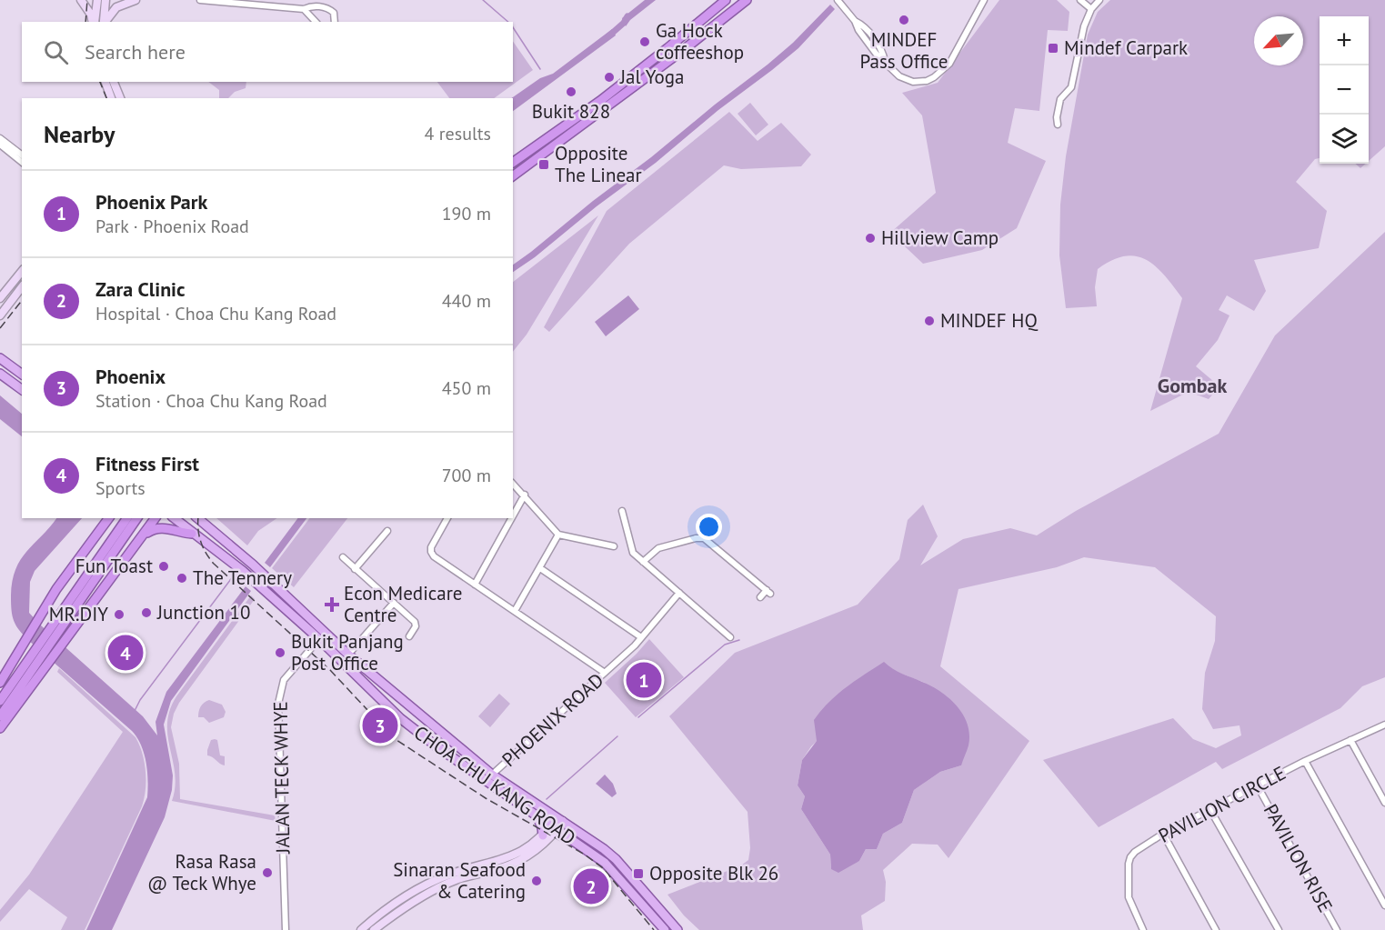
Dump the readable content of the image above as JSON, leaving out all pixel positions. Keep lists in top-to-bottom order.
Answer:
{
  "streets": {
    "main road": ["CHOA CHU KANG ROAD"],
    "street": [
      "PHOENIX ROAD",
      "JALAN TECK WHYE",
      "PAVILION CIRCLE",
      "PAVILION RISE"
    ]
  },
  "crossings": [
    ["PHOENIX ROAD", "CHOA CHU KANG ROAD"],
    ["JALAN TECK WHYE", "CHOA CHU KANG ROAD"],
    ["PAVILION CIRCLE", "PAVILION RISE"]
  ],
  "districts": ["Gombak"],
  "places": {
    "other": [
      "MINDEF Pass Office",
      "Ga Hock coffeeshop",
      "Jal Yoga",
      "Bukit 828",
      "Hillview Camp",
      "MINDEF HQ",
      "Fun Toast",
      "The Tennery",
      "Junction 10",
      "MR.DIY",
      "Bukit Panjang Post Office",
      "Rasa Rasa @ Teck Whye",
      "Sinaran Seafood & Catering"
    ],
    "transit": ["Mindef Carpark", "Opposite The Linear", "Opposite Blk 26"],
    "health": ["Econ Medicare Centre"]
  },
  "north": "bottom left",
  "page": {
    "map_buttons": ["+", "−"],
    "search": "Search here",
    "heading": ["Nearby", "4 results"],
    "list": [
      {
        "mark": "1",
        "name": "Phoenix Park",
        "note": "Park · Phoenix Road",
        "value": "190 m"
      },
      {
        "mark": "2",
        "name": "Zara Clinic",
        "note": "Hospital · Choa Chu Kang Road",
        "value": "440 m"
      },
      {
        "mark": "3",
        "name": "Phoenix",
        "note": "Station · Choa Chu Kang Road",
        "value": "450 m"
      },
      {
        "mark": "4",
        "name": "Fitness First",
        "note": "Sports",
        "value": "700 m"
      }
    ],
    "pins": [
      "4",
      "1",
      "3",
      "2"
    ]
  }
}
